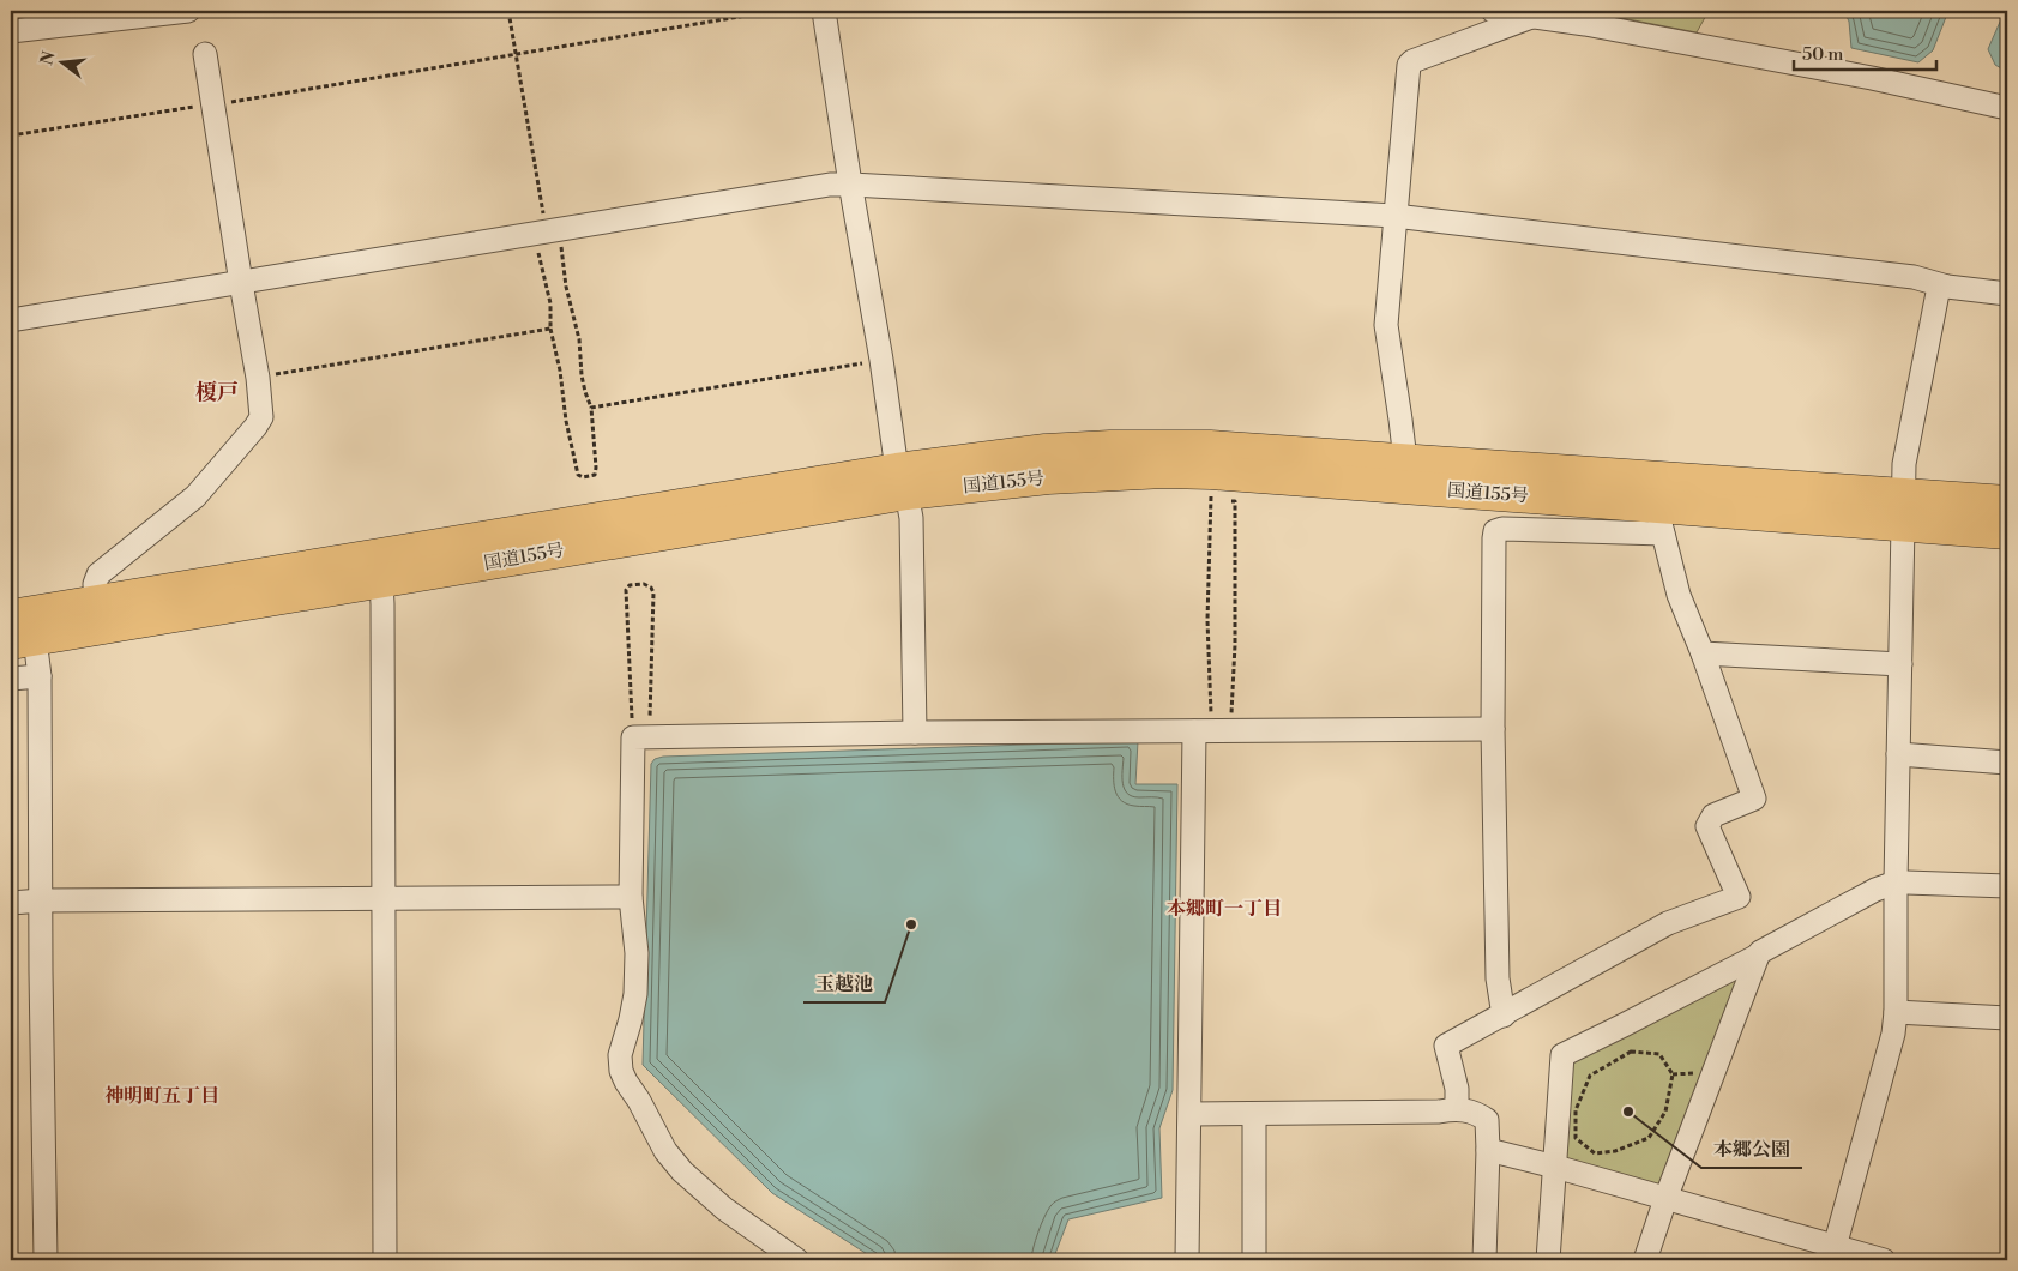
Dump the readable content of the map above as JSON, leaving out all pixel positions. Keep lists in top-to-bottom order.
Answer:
{
  "streets": {
    "highway": ["国道155号"]
  },
  "districts": ["榎戸", "本郷町一丁目", "神明町五丁目"],
  "places": ["玉越池", "本郷公園"],
  "scale_bar": "50 m",
  "north": "left"
}
